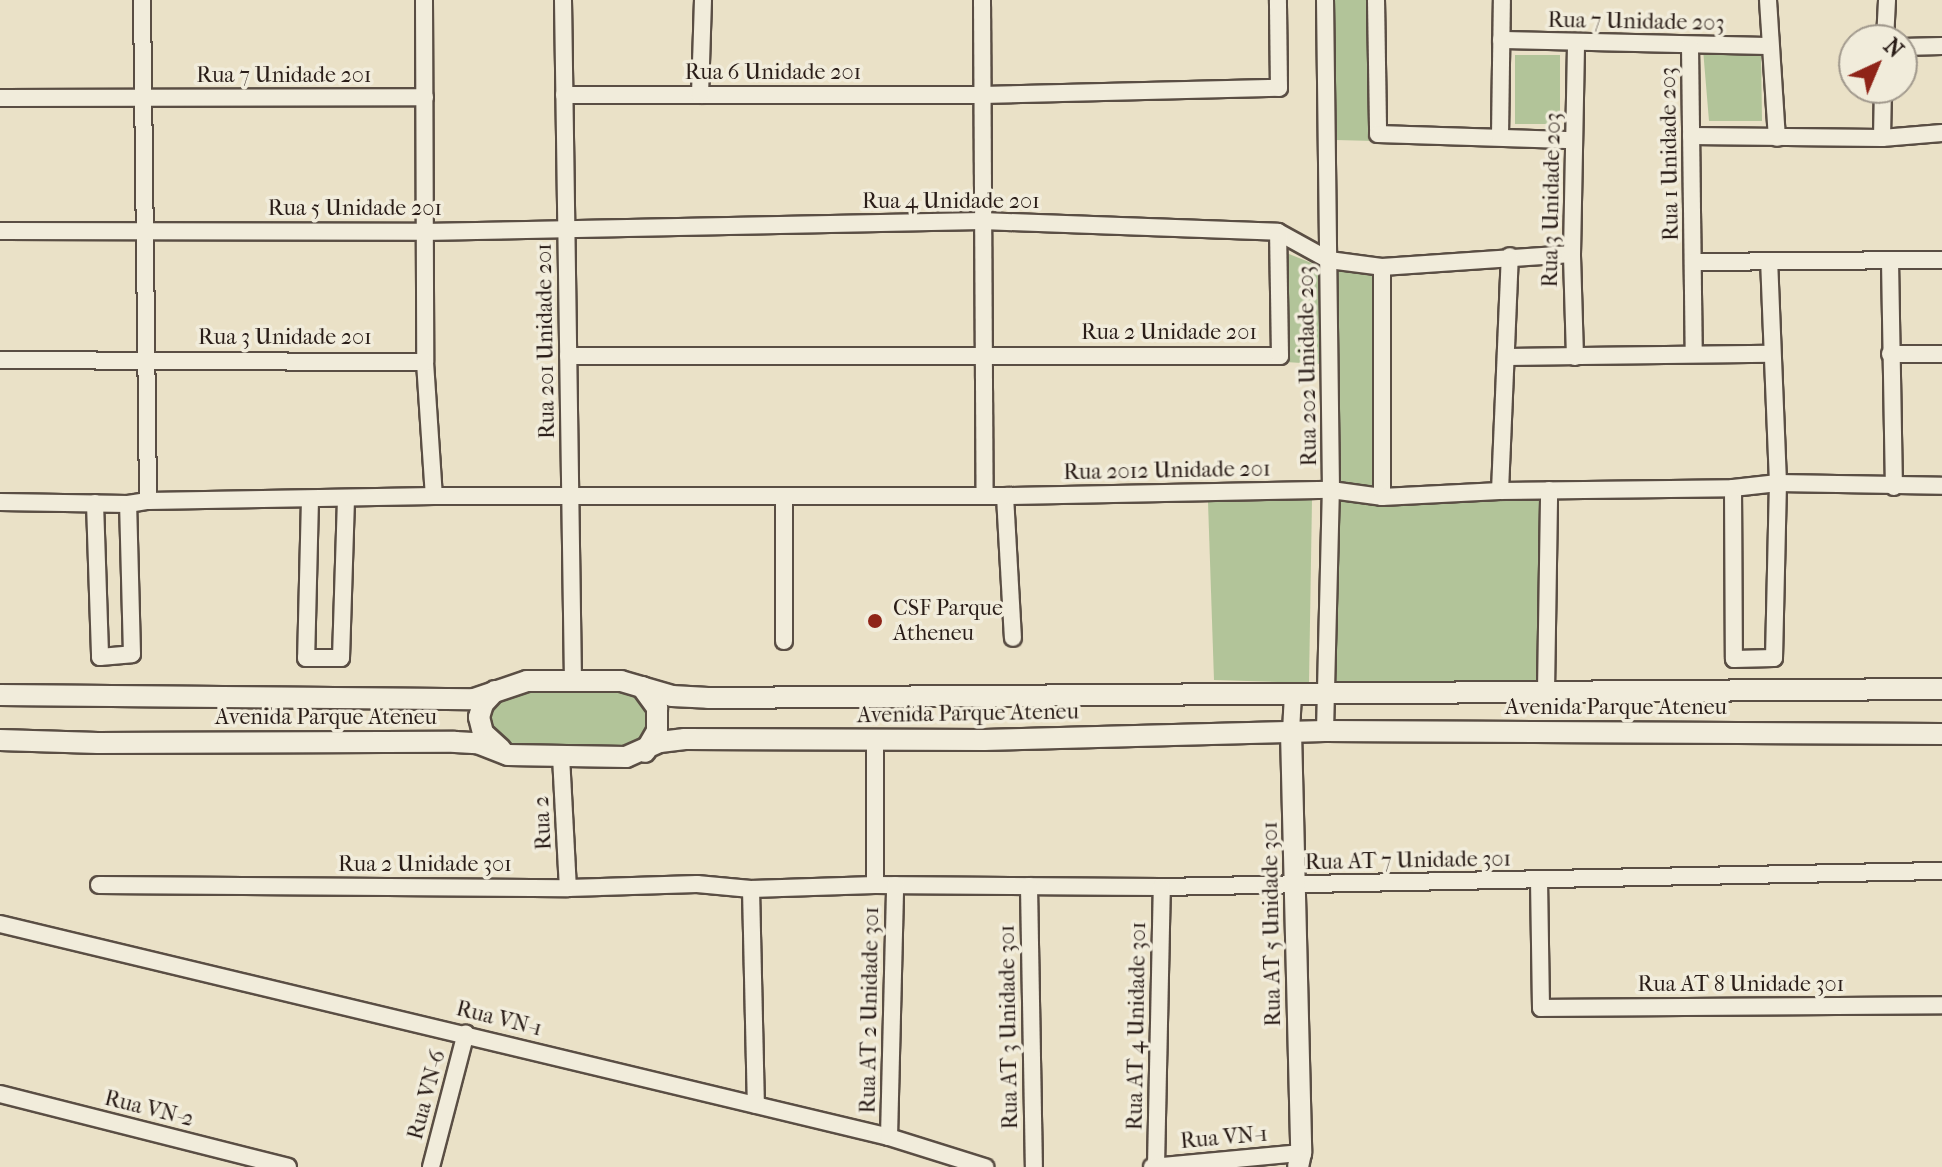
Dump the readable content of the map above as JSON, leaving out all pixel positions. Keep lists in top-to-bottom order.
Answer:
{
  "streets": {
    "street": [
      "Rua 7 Unidade 203",
      "Rua 6 Unidade 201",
      "Rua 7 Unidade 201",
      "Rua 1 Unidade 203",
      "Rua 3 Unidade 203",
      "Rua 4 Unidade 201",
      "Rua 5 Unidade 201",
      "Rua 2 Unidade 201",
      "Rua 3 Unidade 201",
      "Rua 201 Unidade 201",
      "Rua 202 Unidade 203",
      "Rua 2012 Unidade 201",
      "Avenida Parque Ateneu",
      "Rua 2",
      "Rua AT 7 Unidade 301",
      "Rua 2 Unidade 301",
      "Rua AT 5 Unidade 301",
      "Rua AT 8 Unidade 301",
      "Rua AT 2 Unidade 301",
      "Rua VN-1",
      "Rua AT 4 Unidade 301",
      "Rua AT 3 Unidade 301",
      "Rua VN-6",
      "Rua VN-2"
    ]
  },
  "crossings": [
    ["Rua 7 Unidade 203", "Rua 1 Unidade 203"],
    ["Rua 7 Unidade 203", "Rua 3 Unidade 203"],
    ["Rua 6 Unidade 201", "Rua 201 Unidade 201"],
    ["Rua 3 Unidade 203", "Rua 2012 Unidade 201"],
    ["Rua 4 Unidade 201", "Rua 5 Unidade 201"],
    ["Rua 4 Unidade 201", "Rua 2 Unidade 201"],
    ["Rua 4 Unidade 201", "Rua 201 Unidade 201"],
    ["Rua 4 Unidade 201", "Rua 202 Unidade 203"],
    ["Rua 5 Unidade 201", "Rua 201 Unidade 201"],
    ["Rua 2 Unidade 201", "Rua 201 Unidade 201"],
    ["Rua 201 Unidade 201", "Rua 2012 Unidade 201"],
    ["Rua 201 Unidade 201", "Avenida Parque Ateneu"],
    ["Rua 202 Unidade 203", "Rua 2012 Unidade 201"],
    ["Rua 202 Unidade 203", "Avenida Parque Ateneu"],
    ["Avenida Parque Ateneu", "Rua 2"],
    ["Avenida Parque Ateneu", "Rua AT 5 Unidade 301"],
    ["Rua 2", "Rua 2 Unidade 301"],
    ["Rua AT 7 Unidade 301", "Rua 2 Unidade 301"],
    ["Rua AT 7 Unidade 301", "Rua AT 5 Unidade 301"],
    ["Rua AT 7 Unidade 301", "Rua AT 8 Unidade 301"],
    ["Rua AT 7 Unidade 301", "Rua AT 2 Unidade 301"],
    ["Rua AT 7 Unidade 301", "Rua AT 4 Unidade 301"],
    ["Rua AT 7 Unidade 301", "Rua AT 3 Unidade 301"],
    ["Rua AT 5 Unidade 301", "Rua VN-1"],
    ["Rua AT 2 Unidade 301", "Rua VN-1"],
    ["Rua VN-1", "Rua AT 4 Unidade 301"],
    ["Rua VN-1", "Rua VN-6"]
  ],
  "places": ["CSF Parque Atheneu"],
  "north": "top right"
}
